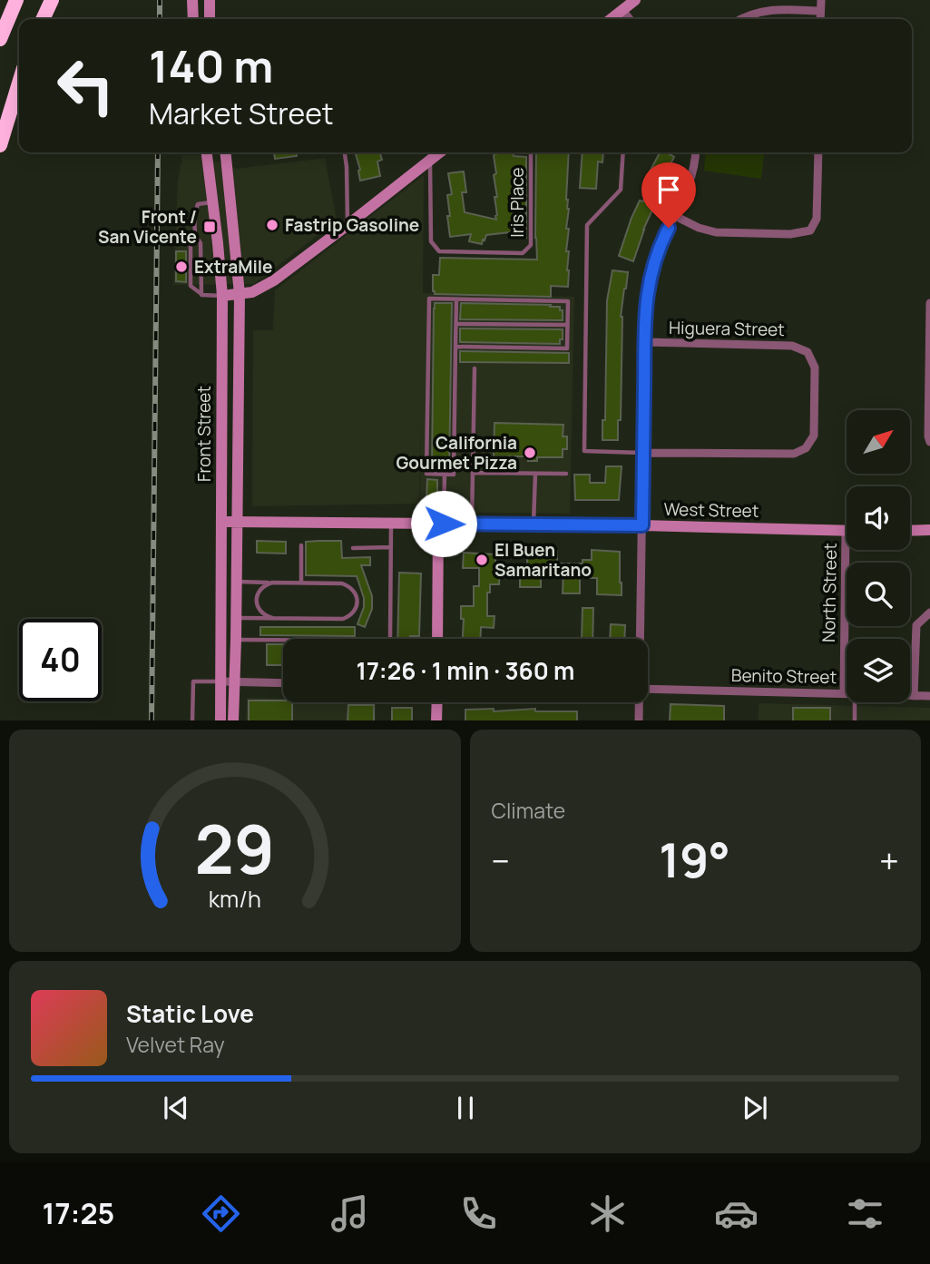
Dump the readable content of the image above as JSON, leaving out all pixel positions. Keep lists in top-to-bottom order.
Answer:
{
  "streets": {
    "main road": ["Front Street", "West Street"],
    "street": ["Higuera Street", "North Street", "Benito Street"],
    "lane": ["Iris Place"]
  },
  "crossings": [
    ["Front Street", "West Street"],
    ["North Street", "Benito Street"]
  ],
  "places": {
    "other": [
      "Fastrip Gasoline",
      "ExtraMile",
      "California Gourmet Pizza",
      "El Buen Samaritano"
    ],
    "transit": ["Front / San Vicente"]
  },
  "north": "top right",
  "page": {
    "turn": ["140 m", "Market Street"],
    "limit": "40",
    "trip": "17:26 · 1 min · 360 m",
    "tile": "Climate",
    "heat": ["−", "19°", "+"],
    "song": ["Static Love", "Velvet Ray"],
    "tabs": "17:25",
    "gauge": ["29", "km/h"]
  }
}
